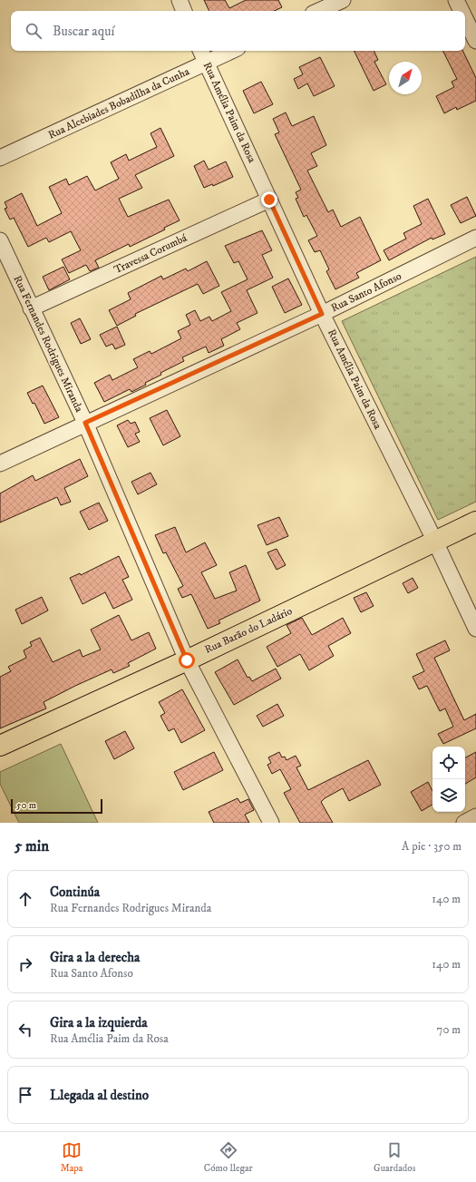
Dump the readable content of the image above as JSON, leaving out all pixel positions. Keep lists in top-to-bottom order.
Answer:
{
  "streets": {
    "main road": ["Rua Barão do Ladário"],
    "street": [
      "Rua Alcebiades Bobadilha da Cunha",
      "Rua Amélia Paim da Rosa",
      "Travessa Corumbá",
      "Rua Santo Afonso",
      "Rua Fernandes Rodrigues Miranda"
    ]
  },
  "crossings": [
    ["Rua Alcebiades Bobadilha da Cunha", "Rua Amélia Paim da Rosa"],
    ["Rua Amélia Paim da Rosa", "Travessa Corumbá"],
    ["Rua Amélia Paim da Rosa", "Rua Santo Afonso"],
    ["Rua Amélia Paim da Rosa", "Rua Barão do Ladário"],
    ["Travessa Corumbá", "Rua Fernandes Rodrigues Miranda"],
    ["Rua Santo Afonso", "Rua Fernandes Rodrigues Miranda"],
    ["Rua Fernandes Rodrigues Miranda", "Rua Barão do Ladário"]
  ],
  "scale_bar": "50 m",
  "north": "top right",
  "page": {
    "search": "Buscar aquí",
    "scale": "50 m",
    "heading": ["5 min", "A pie · 350 m"],
    "list": [
      ["Continúa", "Rua Fernandes Rodrigues Miranda", "140 m"],
      ["Gira a la derecha", "Rua Santo Afonso", "140 m"],
      ["Gira a la izquierda", "Rua Amélia Paim da Rosa", "70 m"],
      "Llegada al destino"
    ],
    "nav": ["Mapa", "Cómo llegar", "Guardados"]
  }
}
